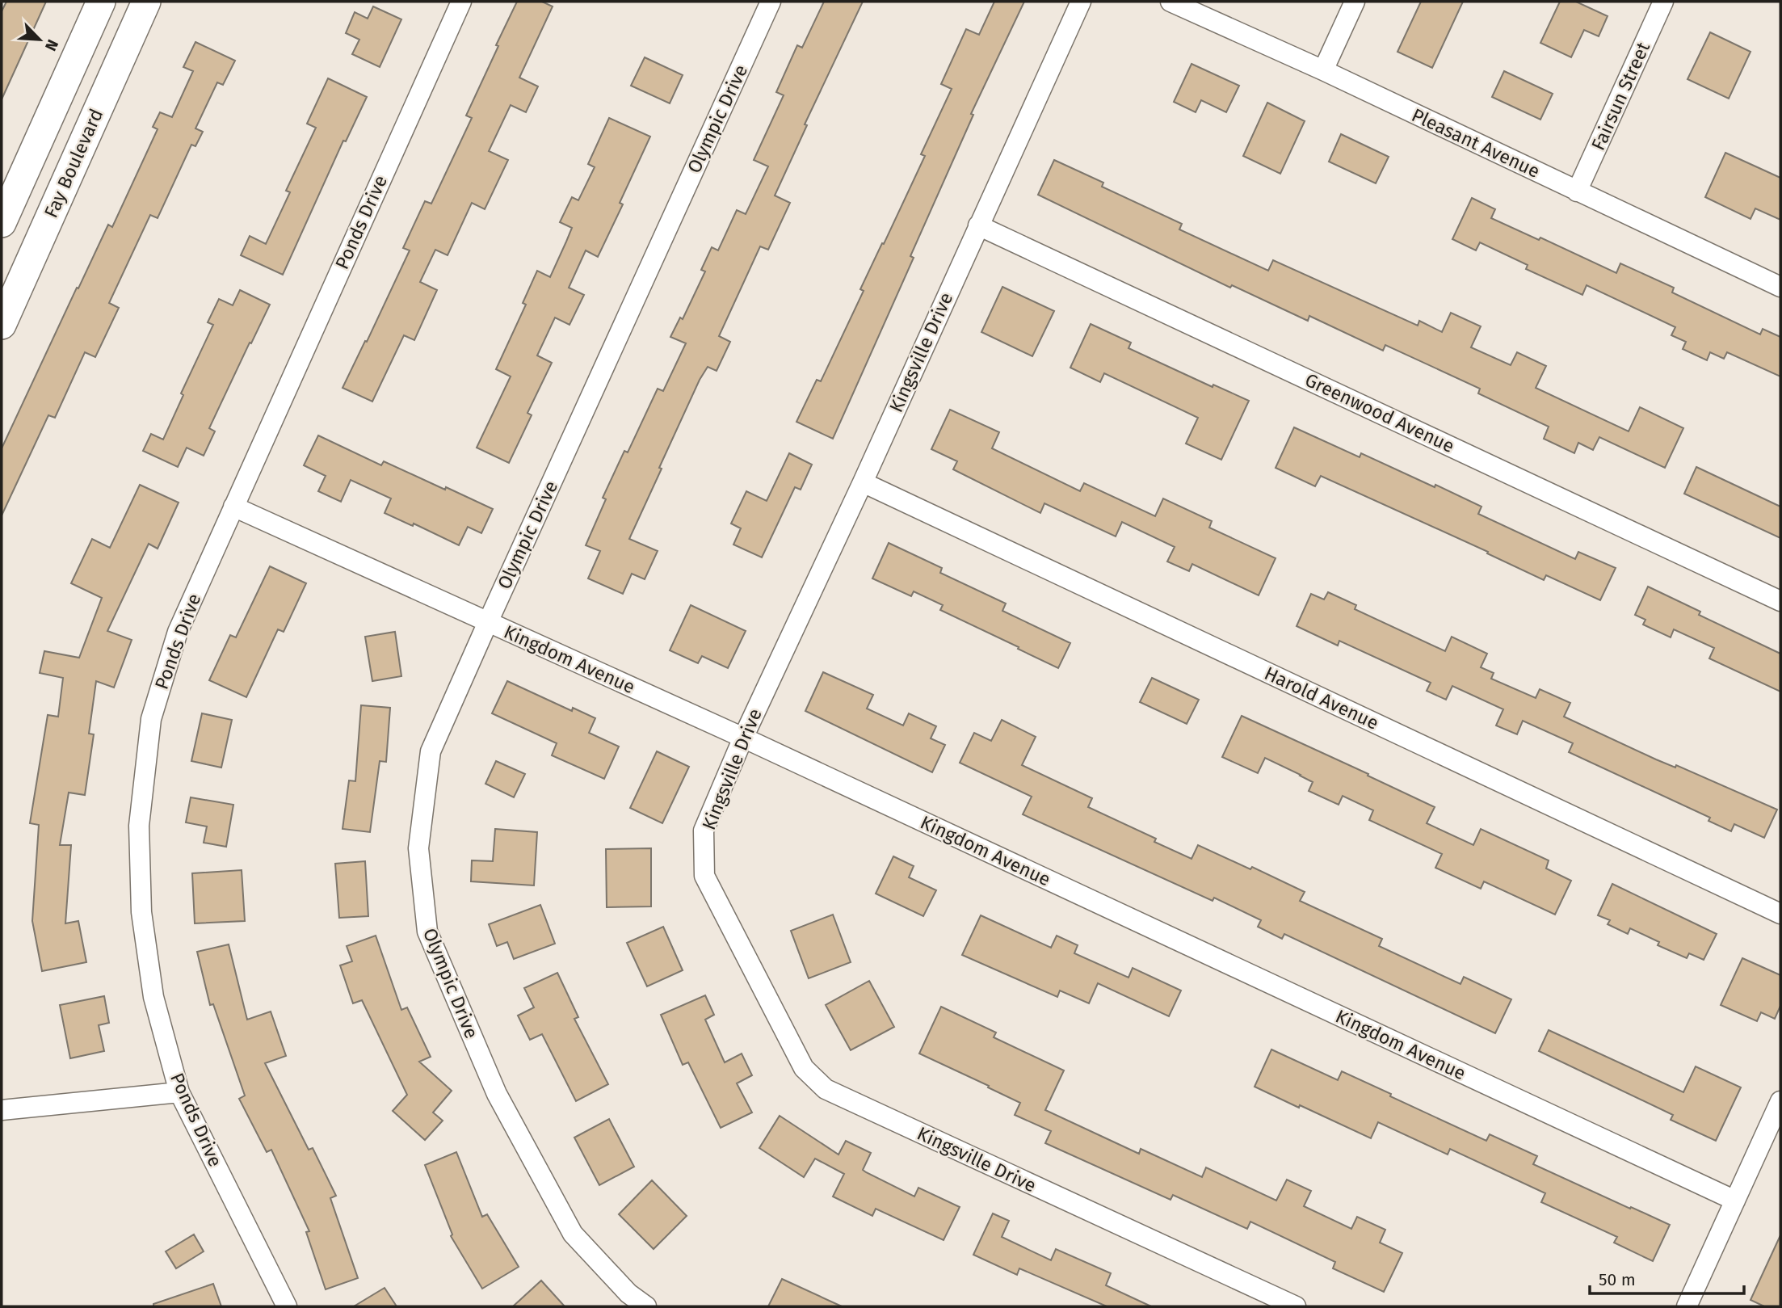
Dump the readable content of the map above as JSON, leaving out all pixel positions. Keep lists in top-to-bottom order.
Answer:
{
  "streets": {
    "main road": ["Fay Boulevard"],
    "street": [
      "Fairsun Street",
      "Olympic Drive",
      "Pleasant Avenue",
      "Ponds Drive",
      "Kingsville Drive",
      "Greenwood Avenue",
      "Kingdom Avenue",
      "Harold Avenue"
    ]
  },
  "crossings": [
    ["Fairsun Street", "Pleasant Avenue"],
    ["Olympic Drive", "Kingdom Avenue"],
    ["Ponds Drive", "Kingdom Avenue"],
    ["Kingsville Drive", "Greenwood Avenue"],
    ["Kingsville Drive", "Kingdom Avenue"],
    ["Kingsville Drive", "Harold Avenue"]
  ],
  "scale_bar": "50 m",
  "north": "bottom right"
}
